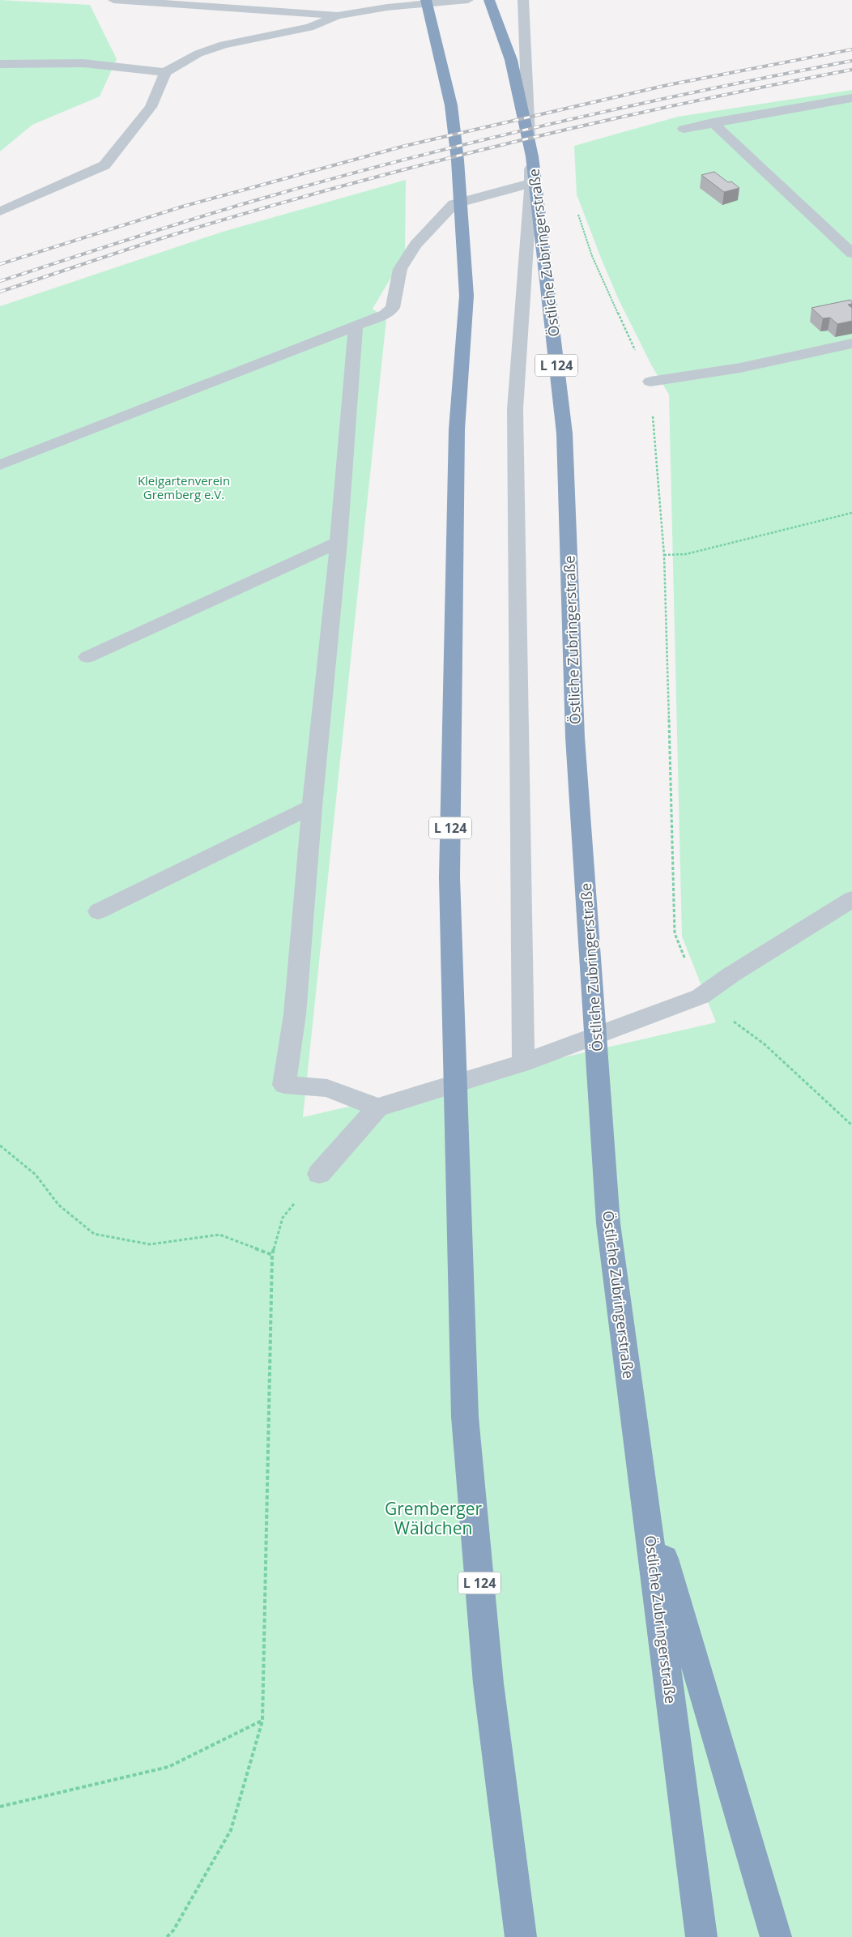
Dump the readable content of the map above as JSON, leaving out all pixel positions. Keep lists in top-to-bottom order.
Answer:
{
  "streets": {
    "highway": ["Östliche Zubringerstraße", "L 124"]
  },
  "parks": ["Kleigartenverein Gremberg e.V.", "Gremberger Wäldchen"]
}
